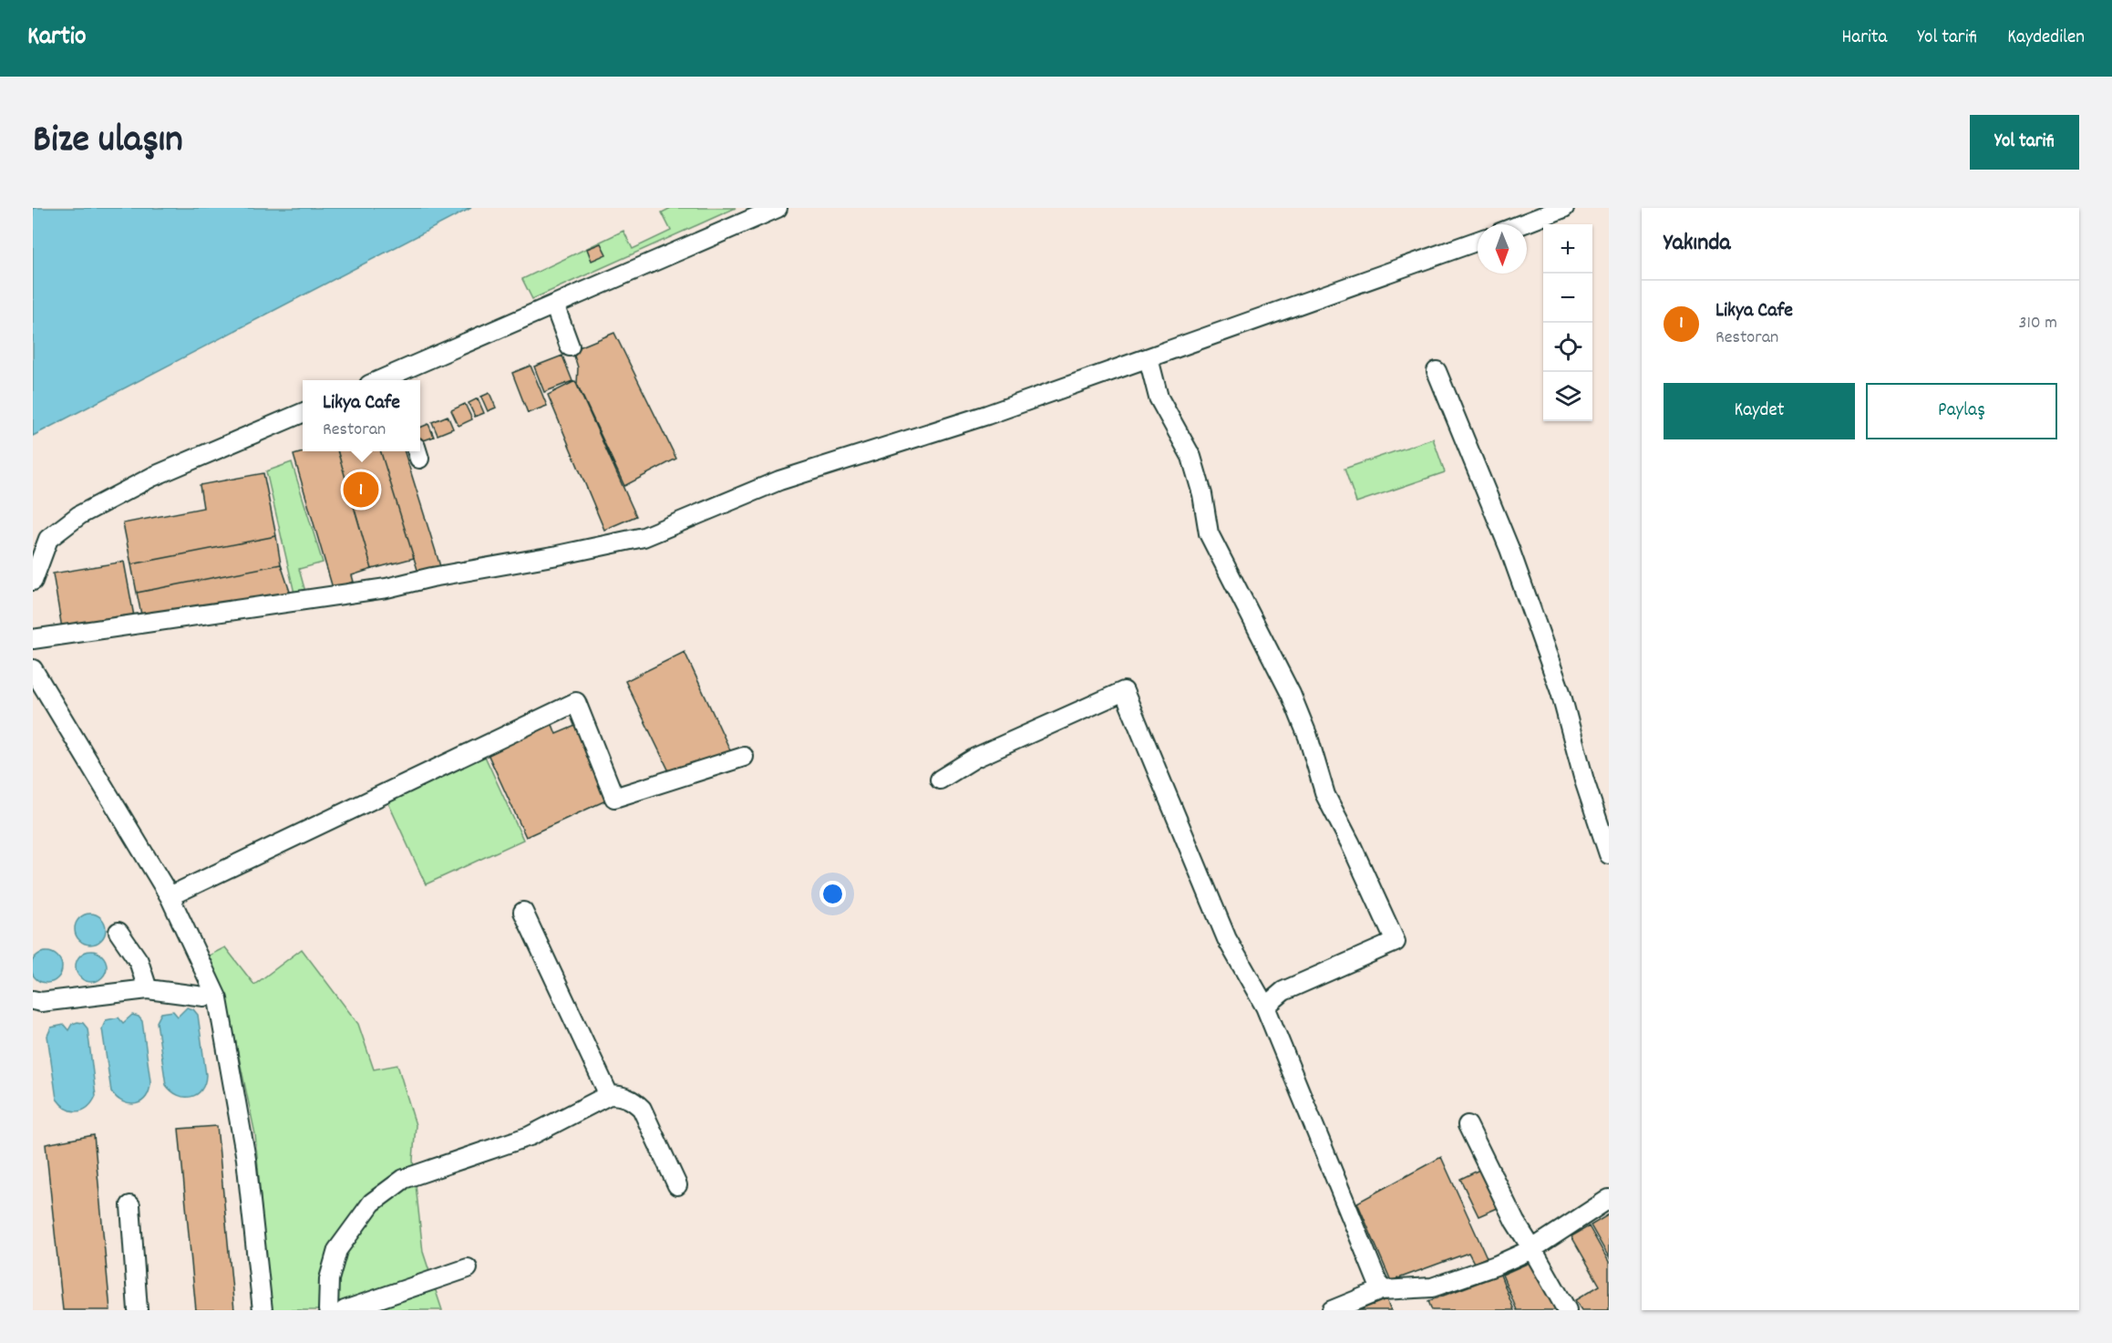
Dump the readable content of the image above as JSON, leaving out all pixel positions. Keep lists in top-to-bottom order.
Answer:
{
  "north": "bottom",
  "page": {
    "header": "Kartio",
    "nav": ["Harita", "Yol tarifi", "Kaydedilen"],
    "title": "Bize ulaşın",
    "buttons": [
      "Yol tarifi",
      ["Kaydet", "Paylaş"]
    ],
    "heading": "Yakında",
    "map_buttons": ["+", "−"],
    "list": [
      {
        "mark": "1",
        "name": "Likya Cafe",
        "note": "Restoran",
        "value": "310 m"
      }
    ],
    "popup": ["Likya Cafe", "Restoran"],
    "pins": "1"
  }
}
